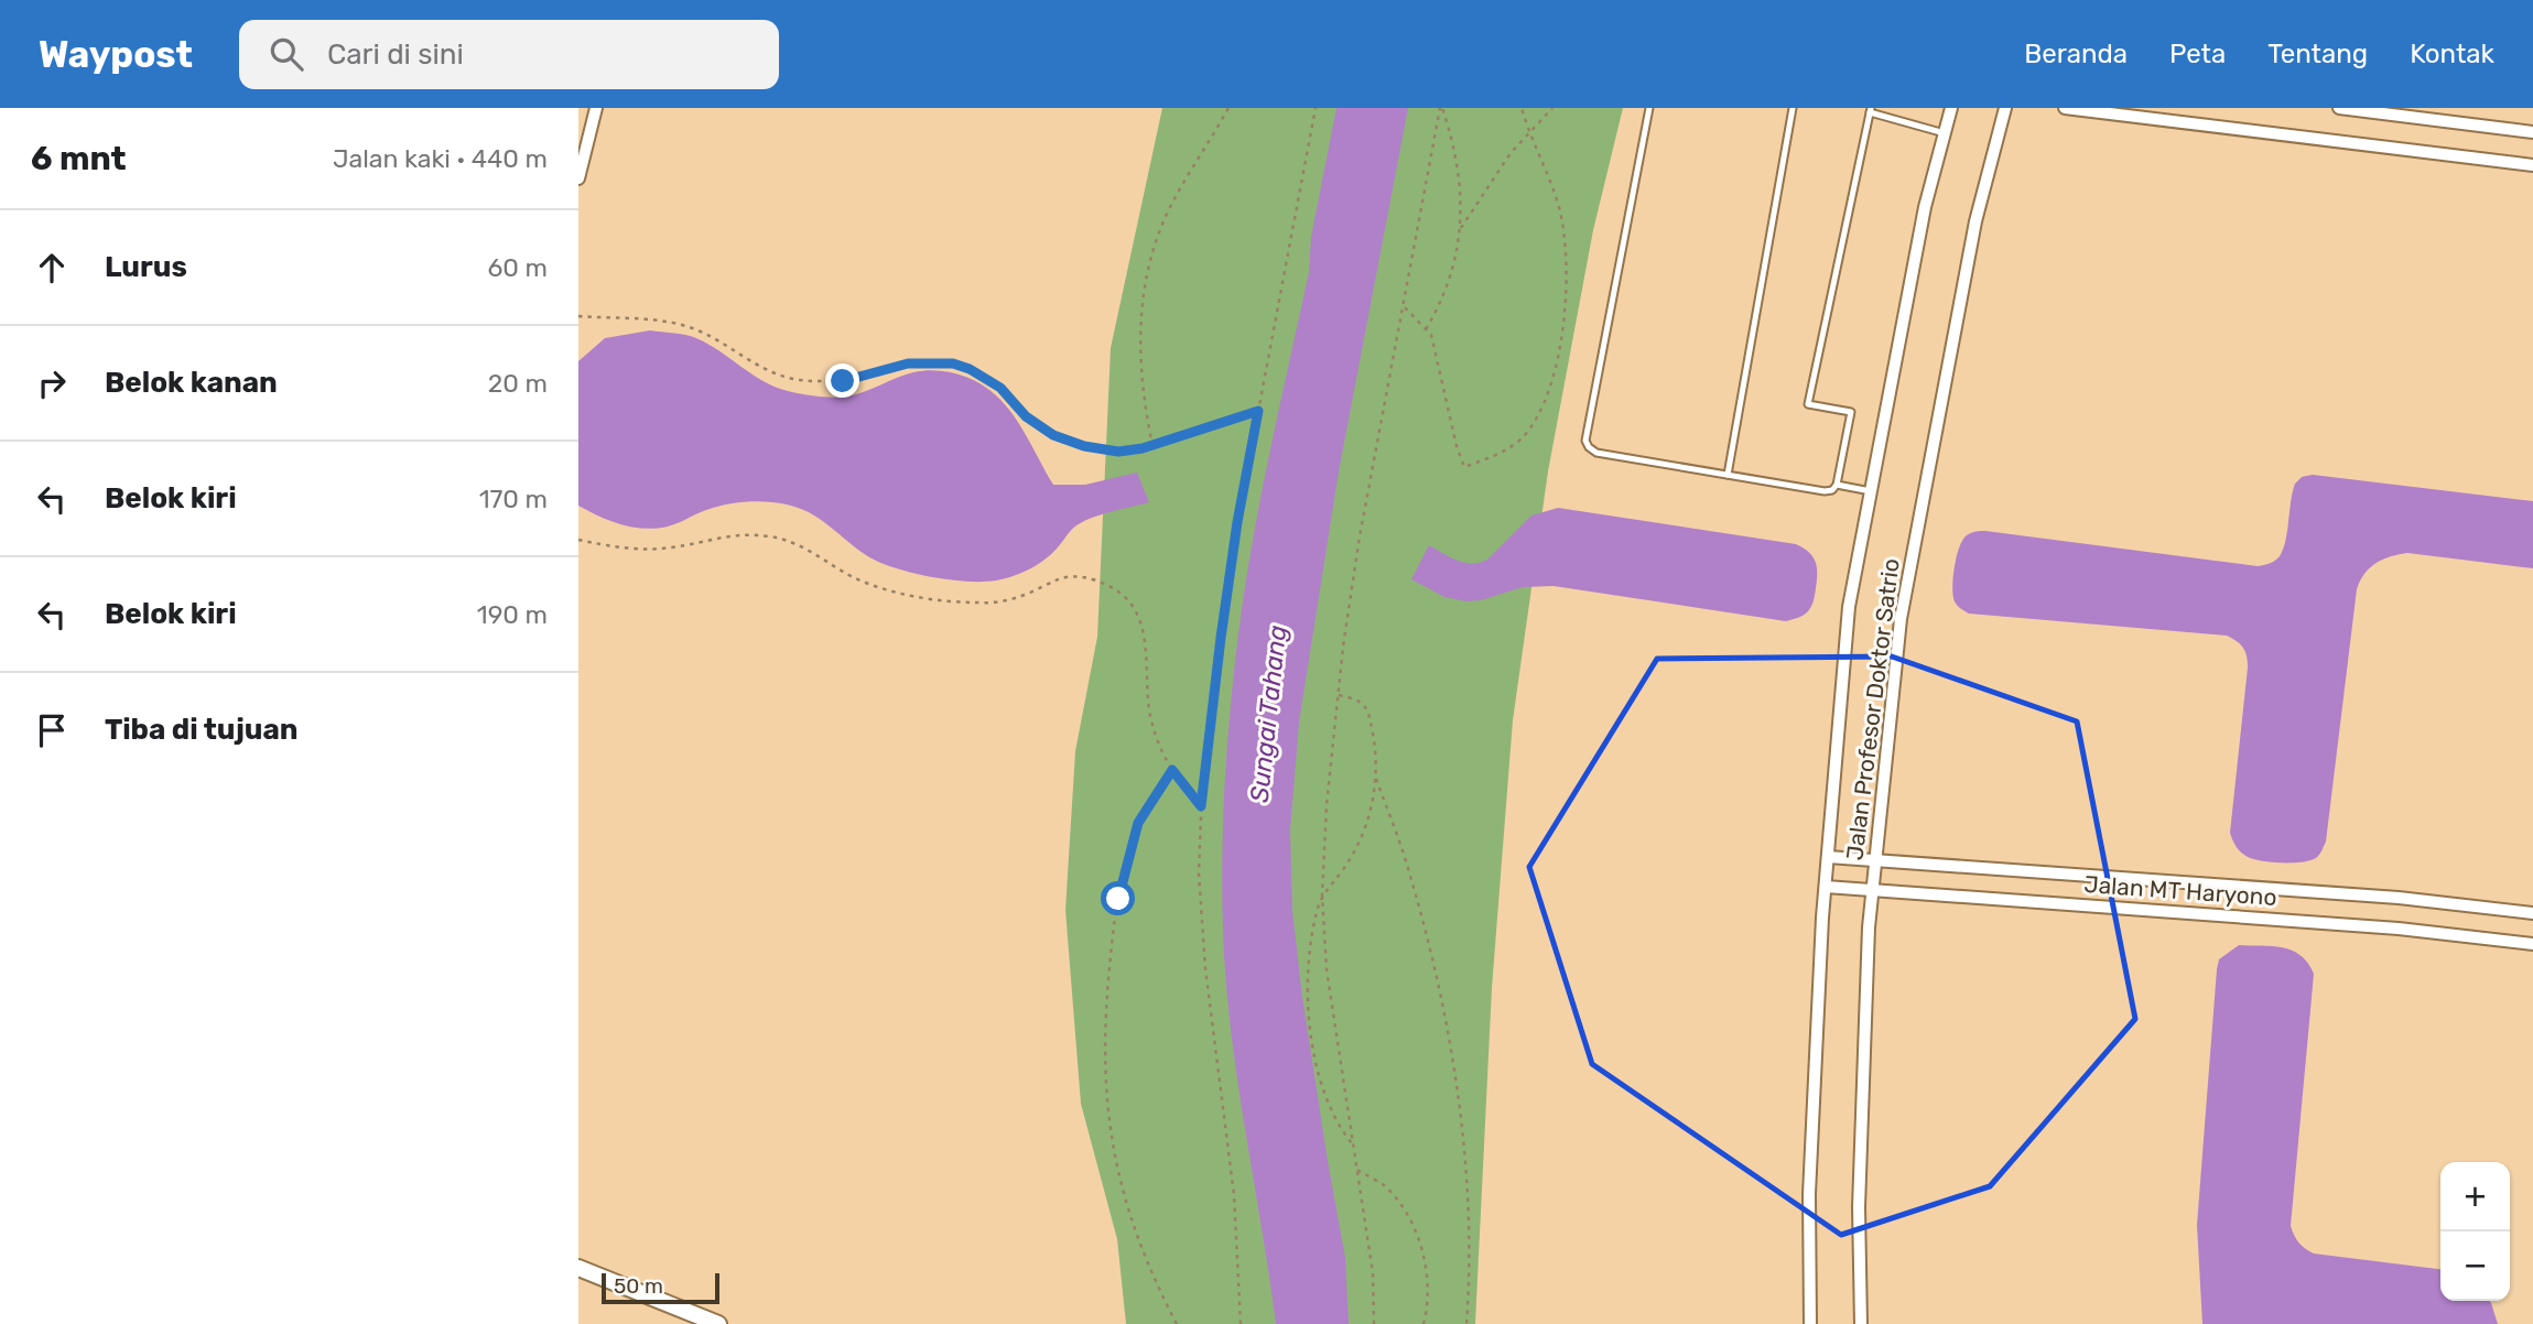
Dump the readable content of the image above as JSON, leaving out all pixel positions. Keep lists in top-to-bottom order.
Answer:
{
  "streets": {
    "street": ["Jalan Profesor Doktor Satrio", "Jalan MT Haryono"]
  },
  "crossings": [
    ["Jalan Profesor Doktor Satrio", "Jalan MT Haryono"]
  ],
  "water": ["Sungai Tahang"],
  "scale_bar": "50 m",
  "page": {
    "header": "Waypost",
    "search": "Cari di sini",
    "nav": [
      "Beranda",
      "Peta",
      "Tentang",
      "Kontak"
    ],
    "heading": ["6 mnt", "Jalan kaki · 440 m"],
    "list": [
      ["Lurus", "60 m"],
      ["Belok kanan", "20 m"],
      ["Belok kiri", "170 m"],
      ["Belok kiri", "190 m"],
      "Tiba di tujuan"
    ],
    "map_buttons": ["+", "−"],
    "scale": "50 m"
  }
}
